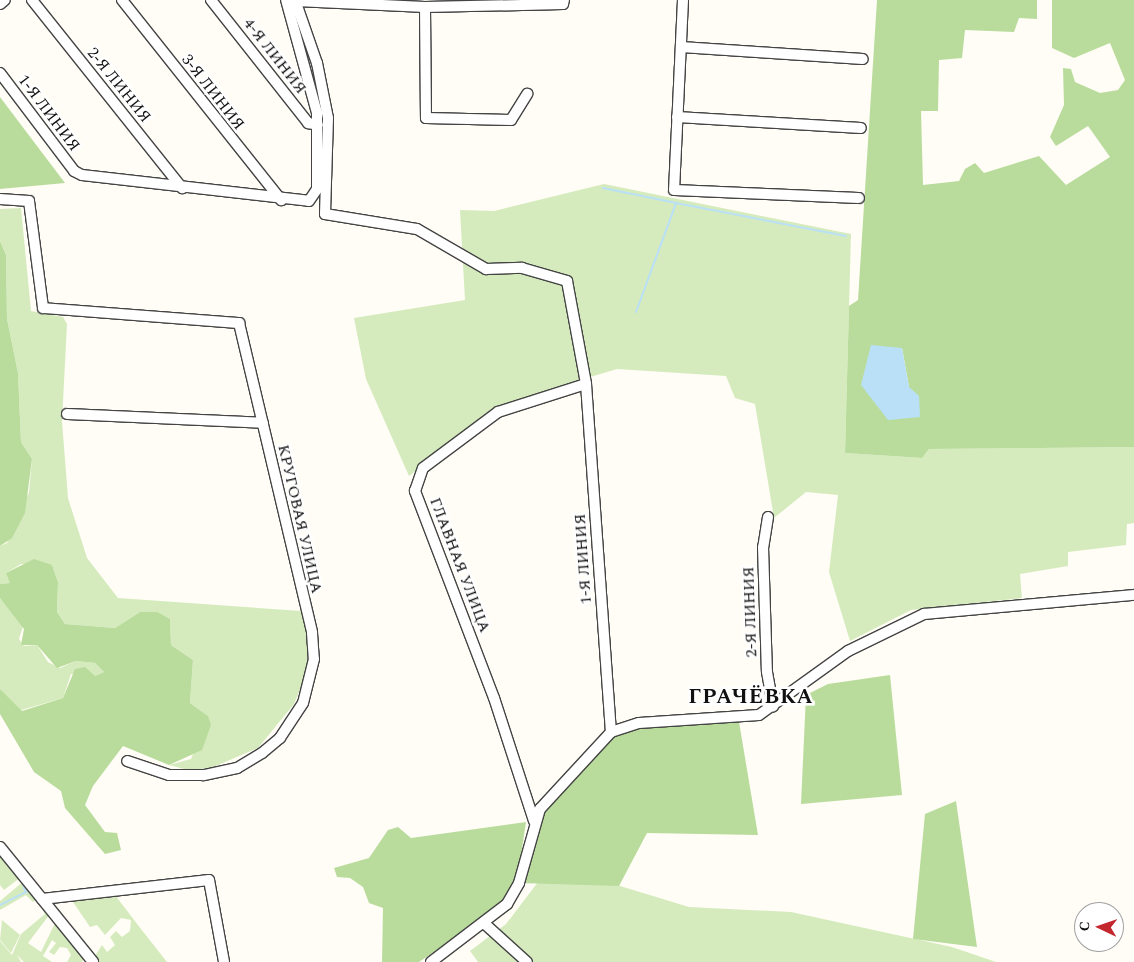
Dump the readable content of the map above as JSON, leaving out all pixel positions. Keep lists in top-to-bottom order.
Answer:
{
  "streets": {
    "street": [
      "4-Я ЛИНИЯ",
      "2-Я ЛИНИЯ",
      "3-Я ЛИНИЯ",
      "1-Я ЛИНИЯ",
      "КРУГОВАЯ УЛИЦА",
      "ГЛАВНАЯ УЛИЦА"
    ]
  },
  "crossings": [
    ["2-Я ЛИНИЯ", "1-Я ЛИНИЯ"],
    ["1-Я ЛИНИЯ", "ГЛАВНАЯ УЛИЦА"]
  ],
  "districts": ["ГРАЧЁВКА"],
  "north": "left"
}
